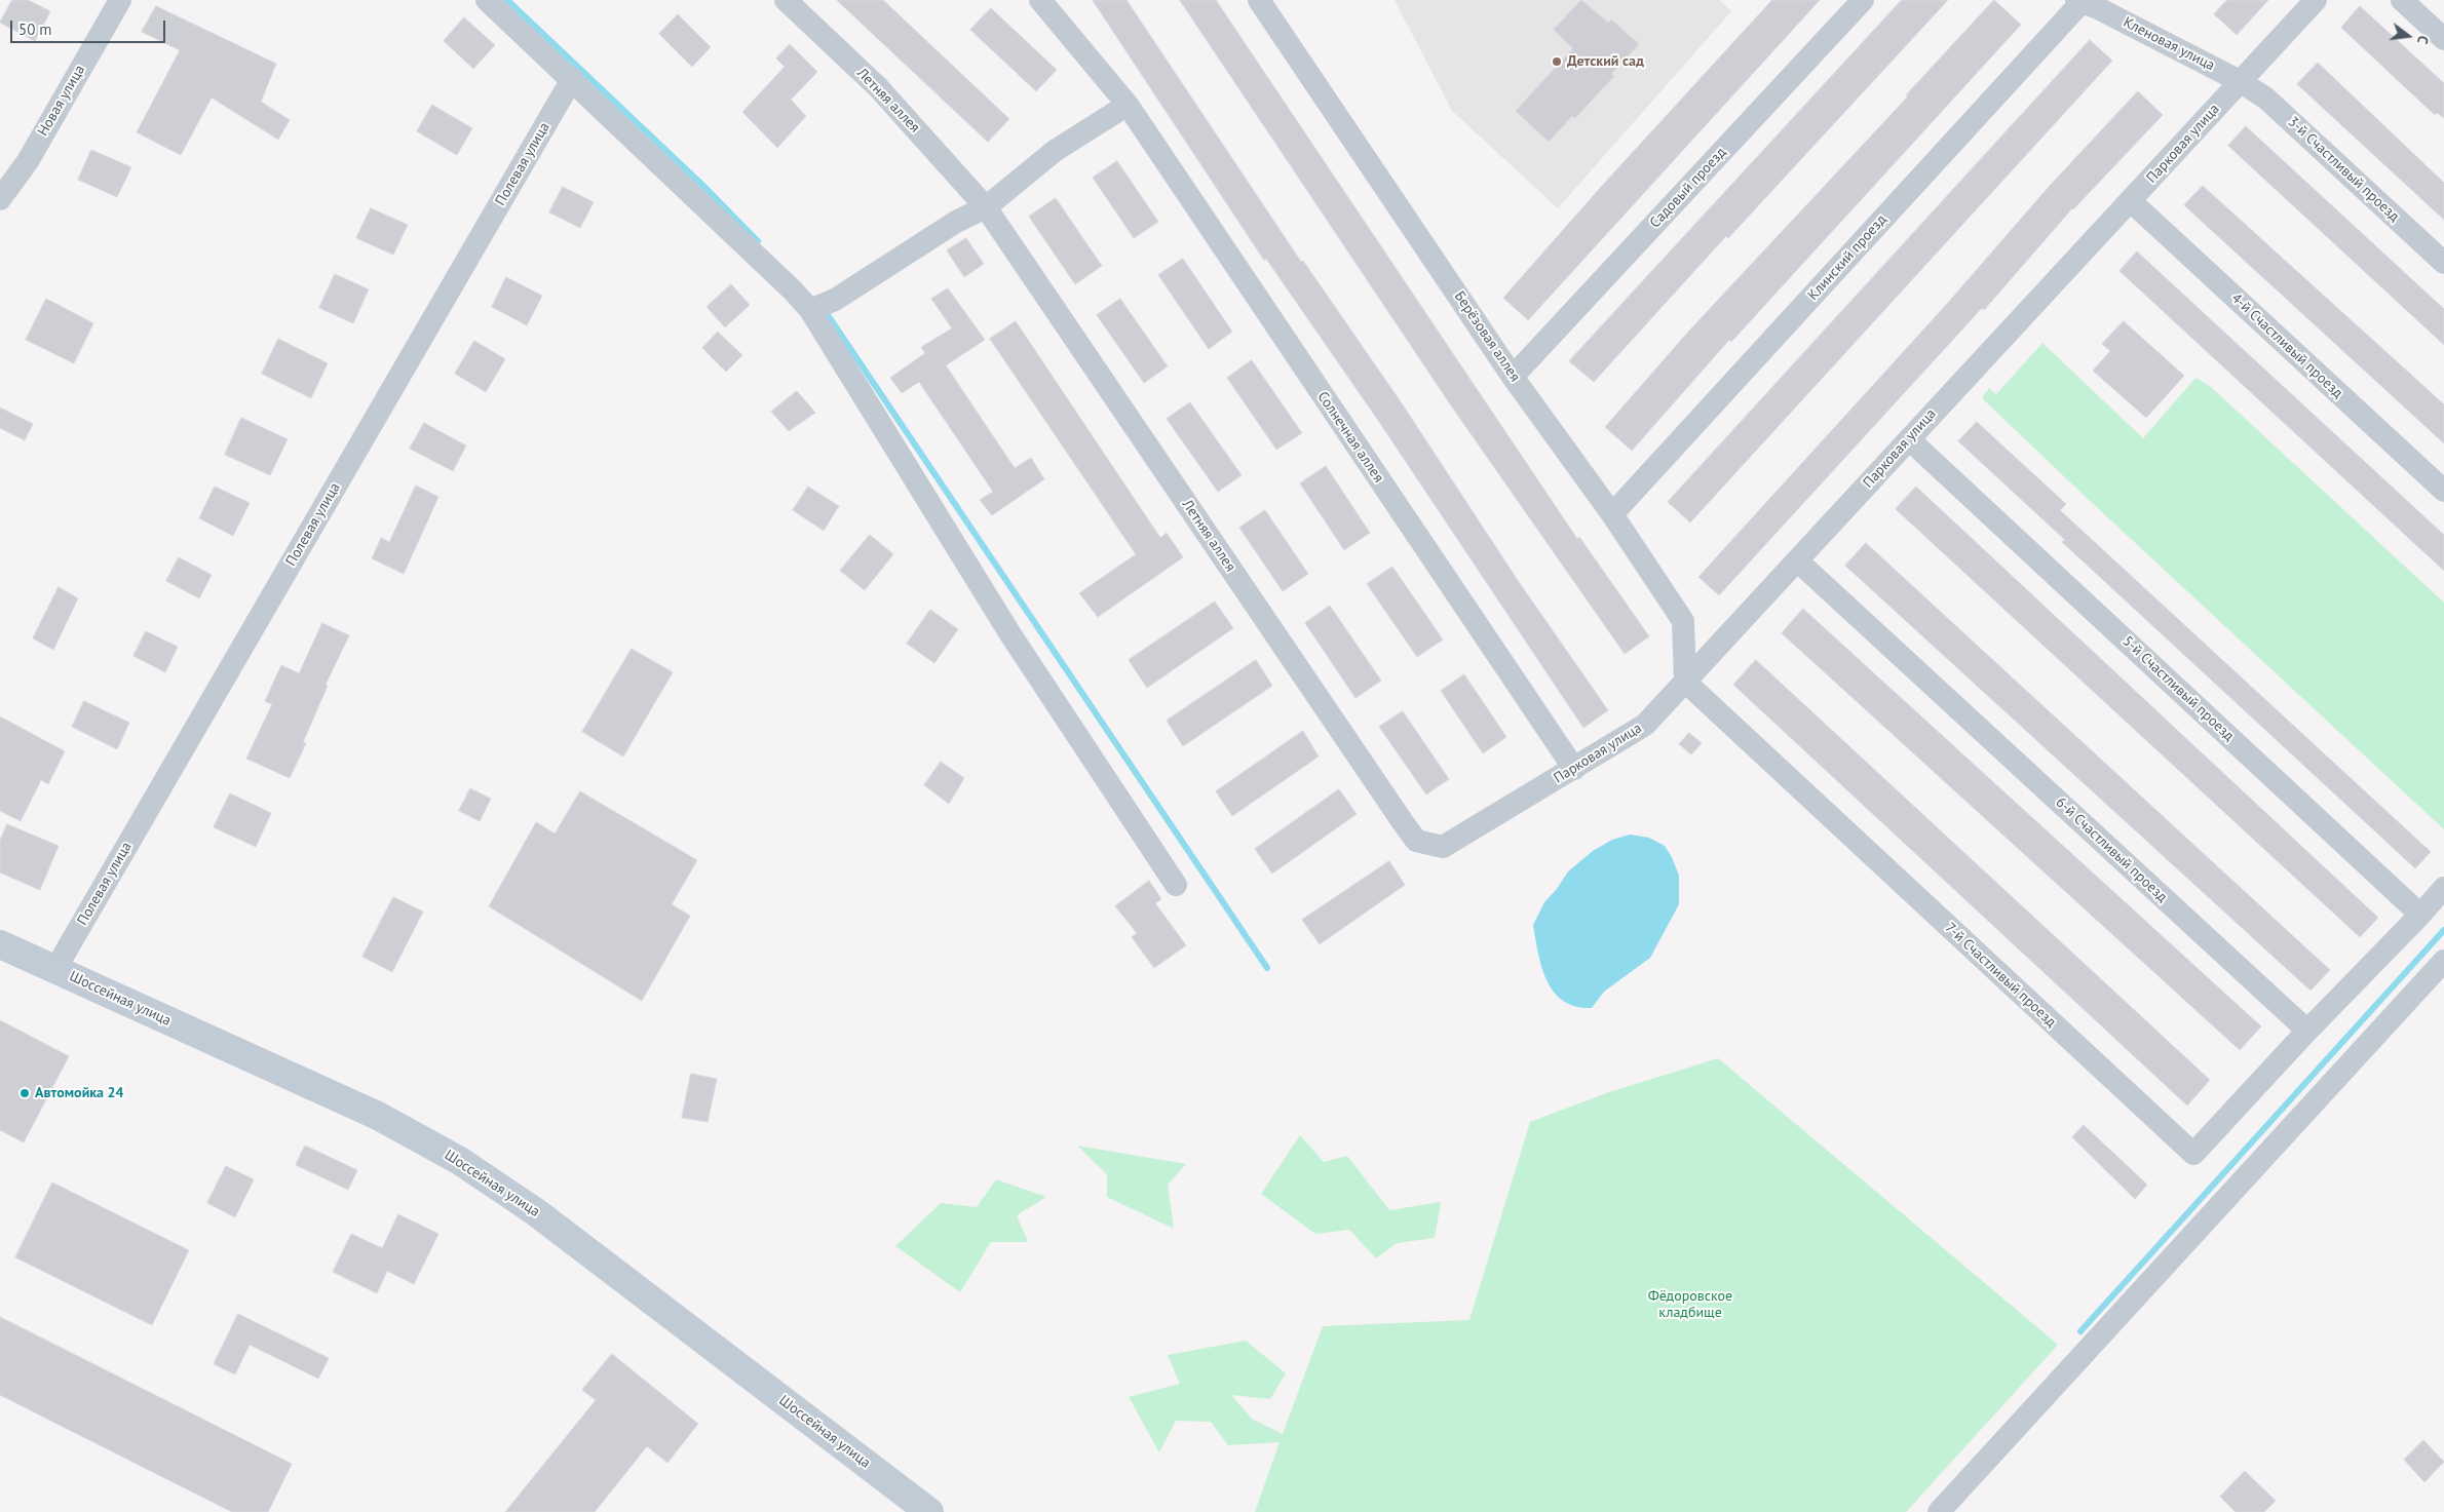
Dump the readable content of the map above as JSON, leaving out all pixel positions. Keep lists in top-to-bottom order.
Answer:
{
  "streets": {
    "main road": ["Шоссейная улица"],
    "street": [
      "Кленовая улица",
      "Новая улица",
      "Летняя аллея",
      "Парковая улица",
      "Полевая улица",
      "3-й Счастливый проезд",
      "Садовый проезд",
      "Клинский проезд",
      "Берёзовая аллея",
      "4-й Счастливый проезд",
      "Солнечная аллея",
      "5-й Счастливый проезд",
      "6-й Счастливый проезд",
      "7-й Счастливый проезд"
    ]
  },
  "crossings": [
    ["Кленовая улица", "Парковая улица"],
    ["Кленовая улица", "3-й Счастливый проезд"],
    ["Кленовая улица", "Клинский проезд"],
    ["Летняя аллея", "Парковая улица"],
    ["Парковая улица", "3-й Счастливый проезд"],
    ["Парковая улица", "Берёзовая аллея"],
    ["Парковая улица", "4-й Счастливый проезд"],
    ["Парковая улица", "Солнечная аллея"],
    ["Парковая улица", "5-й Счастливый проезд"],
    ["Парковая улица", "6-й Счастливый проезд"],
    ["Парковая улица", "7-й Счастливый проезд"],
    ["Полевая улица", "Шоссейная улица"],
    ["Садовый проезд", "Берёзовая аллея"],
    ["Клинский проезд", "Берёзовая аллея"],
    ["Берёзовая аллея", "7-й Счастливый проезд"],
    ["6-й Счастливый проезд", "7-й Счастливый проезд"]
  ],
  "parks": ["Фёдоровское кладбище"],
  "places": ["Детский сад", "Автомойка 24"],
  "scale_bar": "50 m",
  "north": "right"
}
